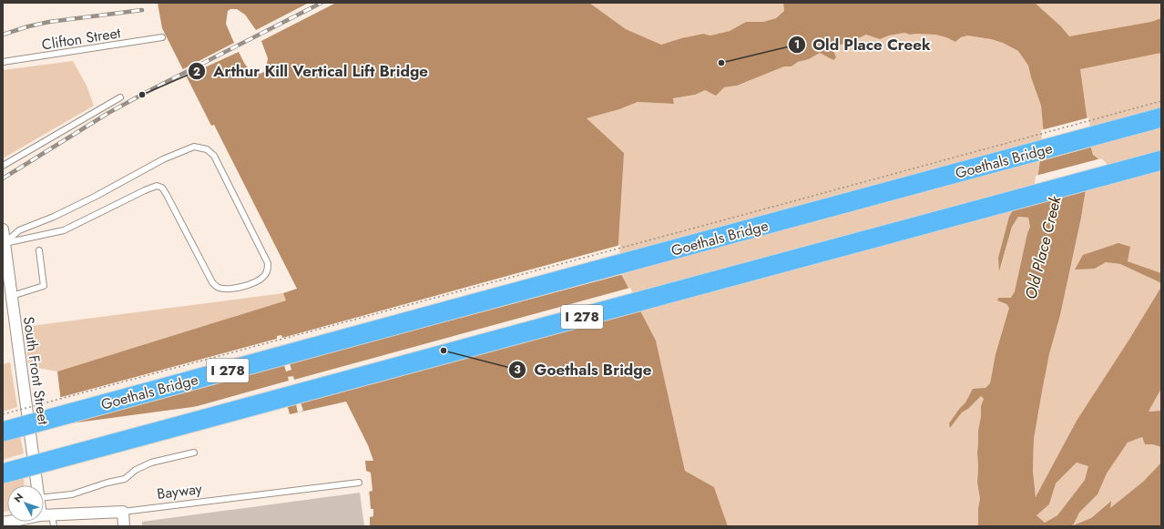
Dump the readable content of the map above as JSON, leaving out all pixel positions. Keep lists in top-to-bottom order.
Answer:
{
  "streets": {
    "highway": ["Goethals Bridge", "I 278"],
    "street": ["South Front Street", "Bayway"],
    "lane": ["Clifton Street"]
  },
  "water": ["Old Place Creek"],
  "places": ["Old Place Creek", "Arthur Kill Vertical Lift Bridge", "Goethals Bridge"],
  "north": "top left"
}
